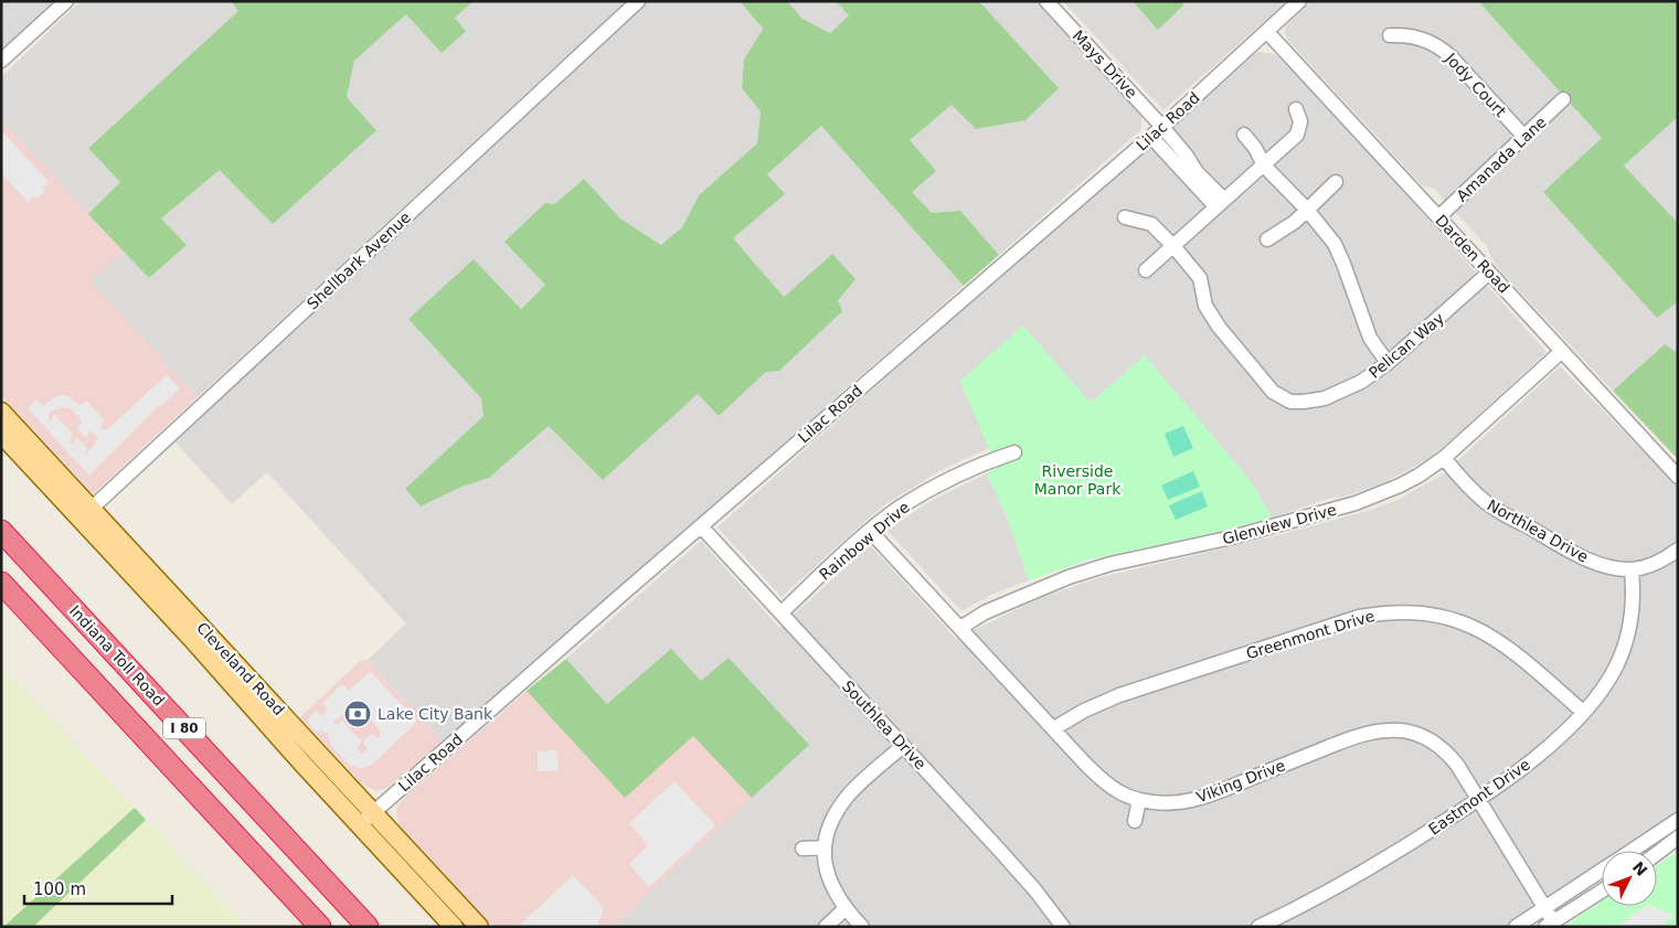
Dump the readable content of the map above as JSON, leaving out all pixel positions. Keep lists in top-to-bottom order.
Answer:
{
  "streets": {
    "highway": ["Indiana Toll Road", "I 80"],
    "main road": ["Cleveland Road"],
    "street": [
      "Mays Drive",
      "Jody Court",
      "Lilac Road",
      "Amanada Lane",
      "Darden Road",
      "Shellbark Avenue",
      "Pelican Way",
      "Glenview Drive",
      "Northlea Drive",
      "Rainbow Drive",
      "Greenmont Drive",
      "Southlea Drive",
      "Viking Drive",
      "Eastmont Drive"
    ]
  },
  "crossings": [
    ["Mays Drive", "Lilac Road"],
    ["Jody Court", "Amanada Lane"],
    ["Lilac Road", "Darden Road"],
    ["Lilac Road", "Cleveland Road"],
    ["Lilac Road", "Southlea Drive"],
    ["Amanada Lane", "Darden Road"],
    ["Darden Road", "Pelican Way"],
    ["Darden Road", "Glenview Drive"],
    ["Shellbark Avenue", "Cleveland Road"],
    ["Glenview Drive", "Northlea Drive"],
    ["Glenview Drive", "Viking Drive"],
    ["Northlea Drive", "Eastmont Drive"],
    ["Rainbow Drive", "Southlea Drive"],
    ["Rainbow Drive", "Viking Drive"],
    ["Greenmont Drive", "Viking Drive"],
    ["Greenmont Drive", "Eastmont Drive"],
    ["Viking Drive", "Eastmont Drive"]
  ],
  "parks": ["Riverside Manor Park"],
  "places": {
    "bank": ["Lake City Bank"]
  },
  "scale_bar": "100 m",
  "north": "top right"
}
